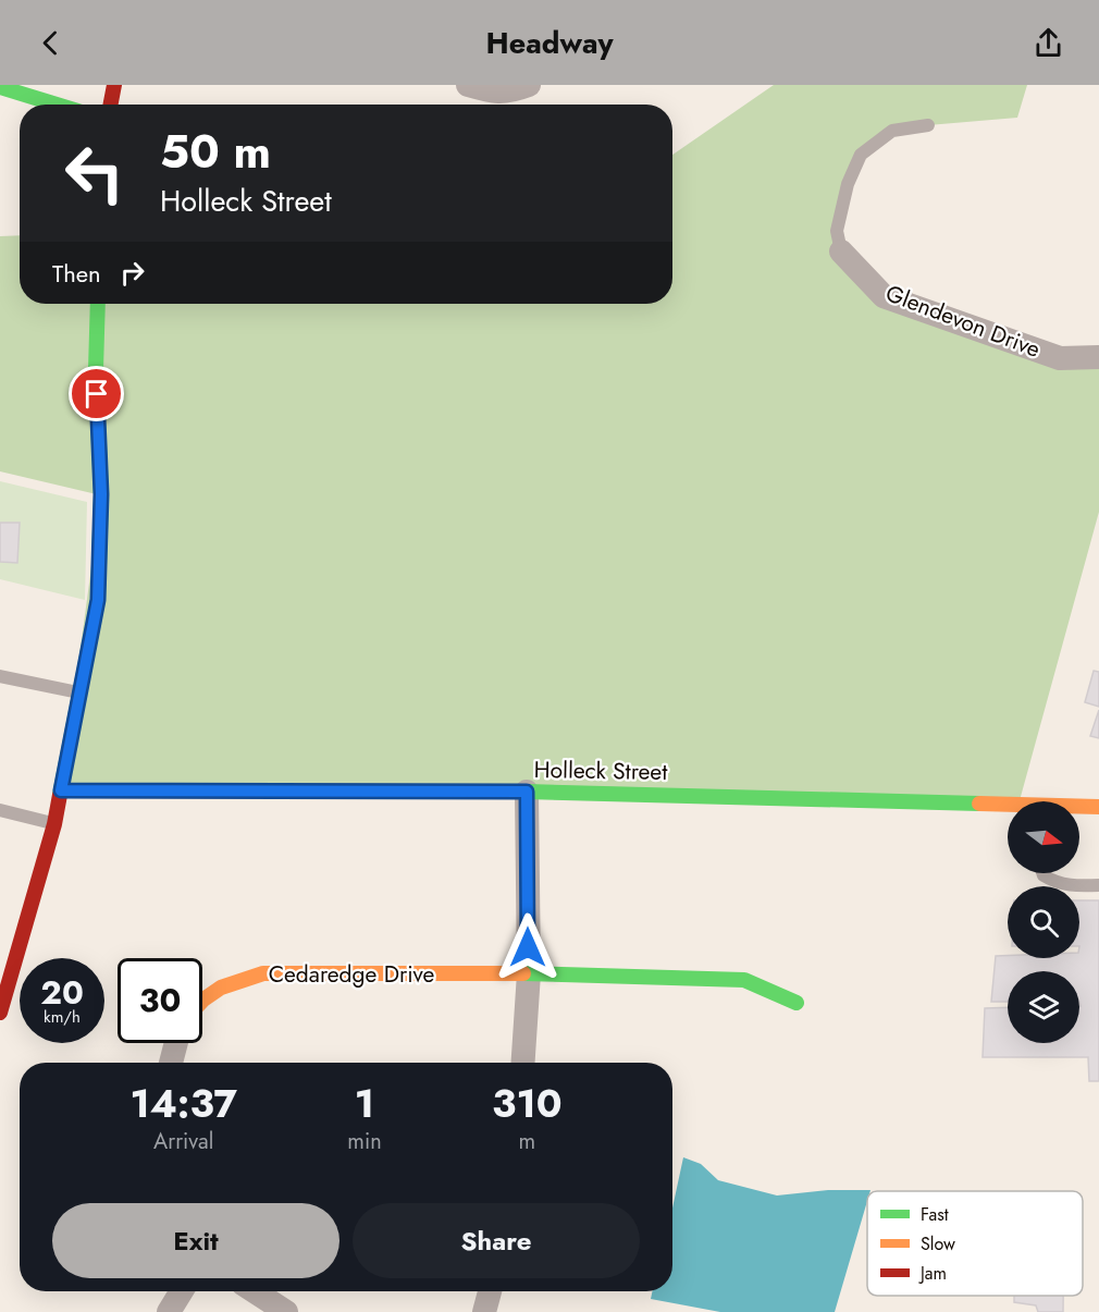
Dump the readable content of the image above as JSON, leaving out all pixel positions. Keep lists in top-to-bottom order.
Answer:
{
  "streets": {
    "street": ["Glendevon Drive", "Holleck Street", "Cedaredge Drive"]
  },
  "legend": ["Fast", "Slow", "Jam"],
  "north": "right",
  "page": {
    "header": "Headway",
    "turn": ["50 m", "Holleck Street"],
    "then": "Then",
    "speed": "20 km/h",
    "limit": "30",
    "eta": [
      "14:37",
      "Arrival",
      "1",
      "min",
      "310",
      "m"
    ],
    "buttons": ["Exit", "Share"]
  }
}
